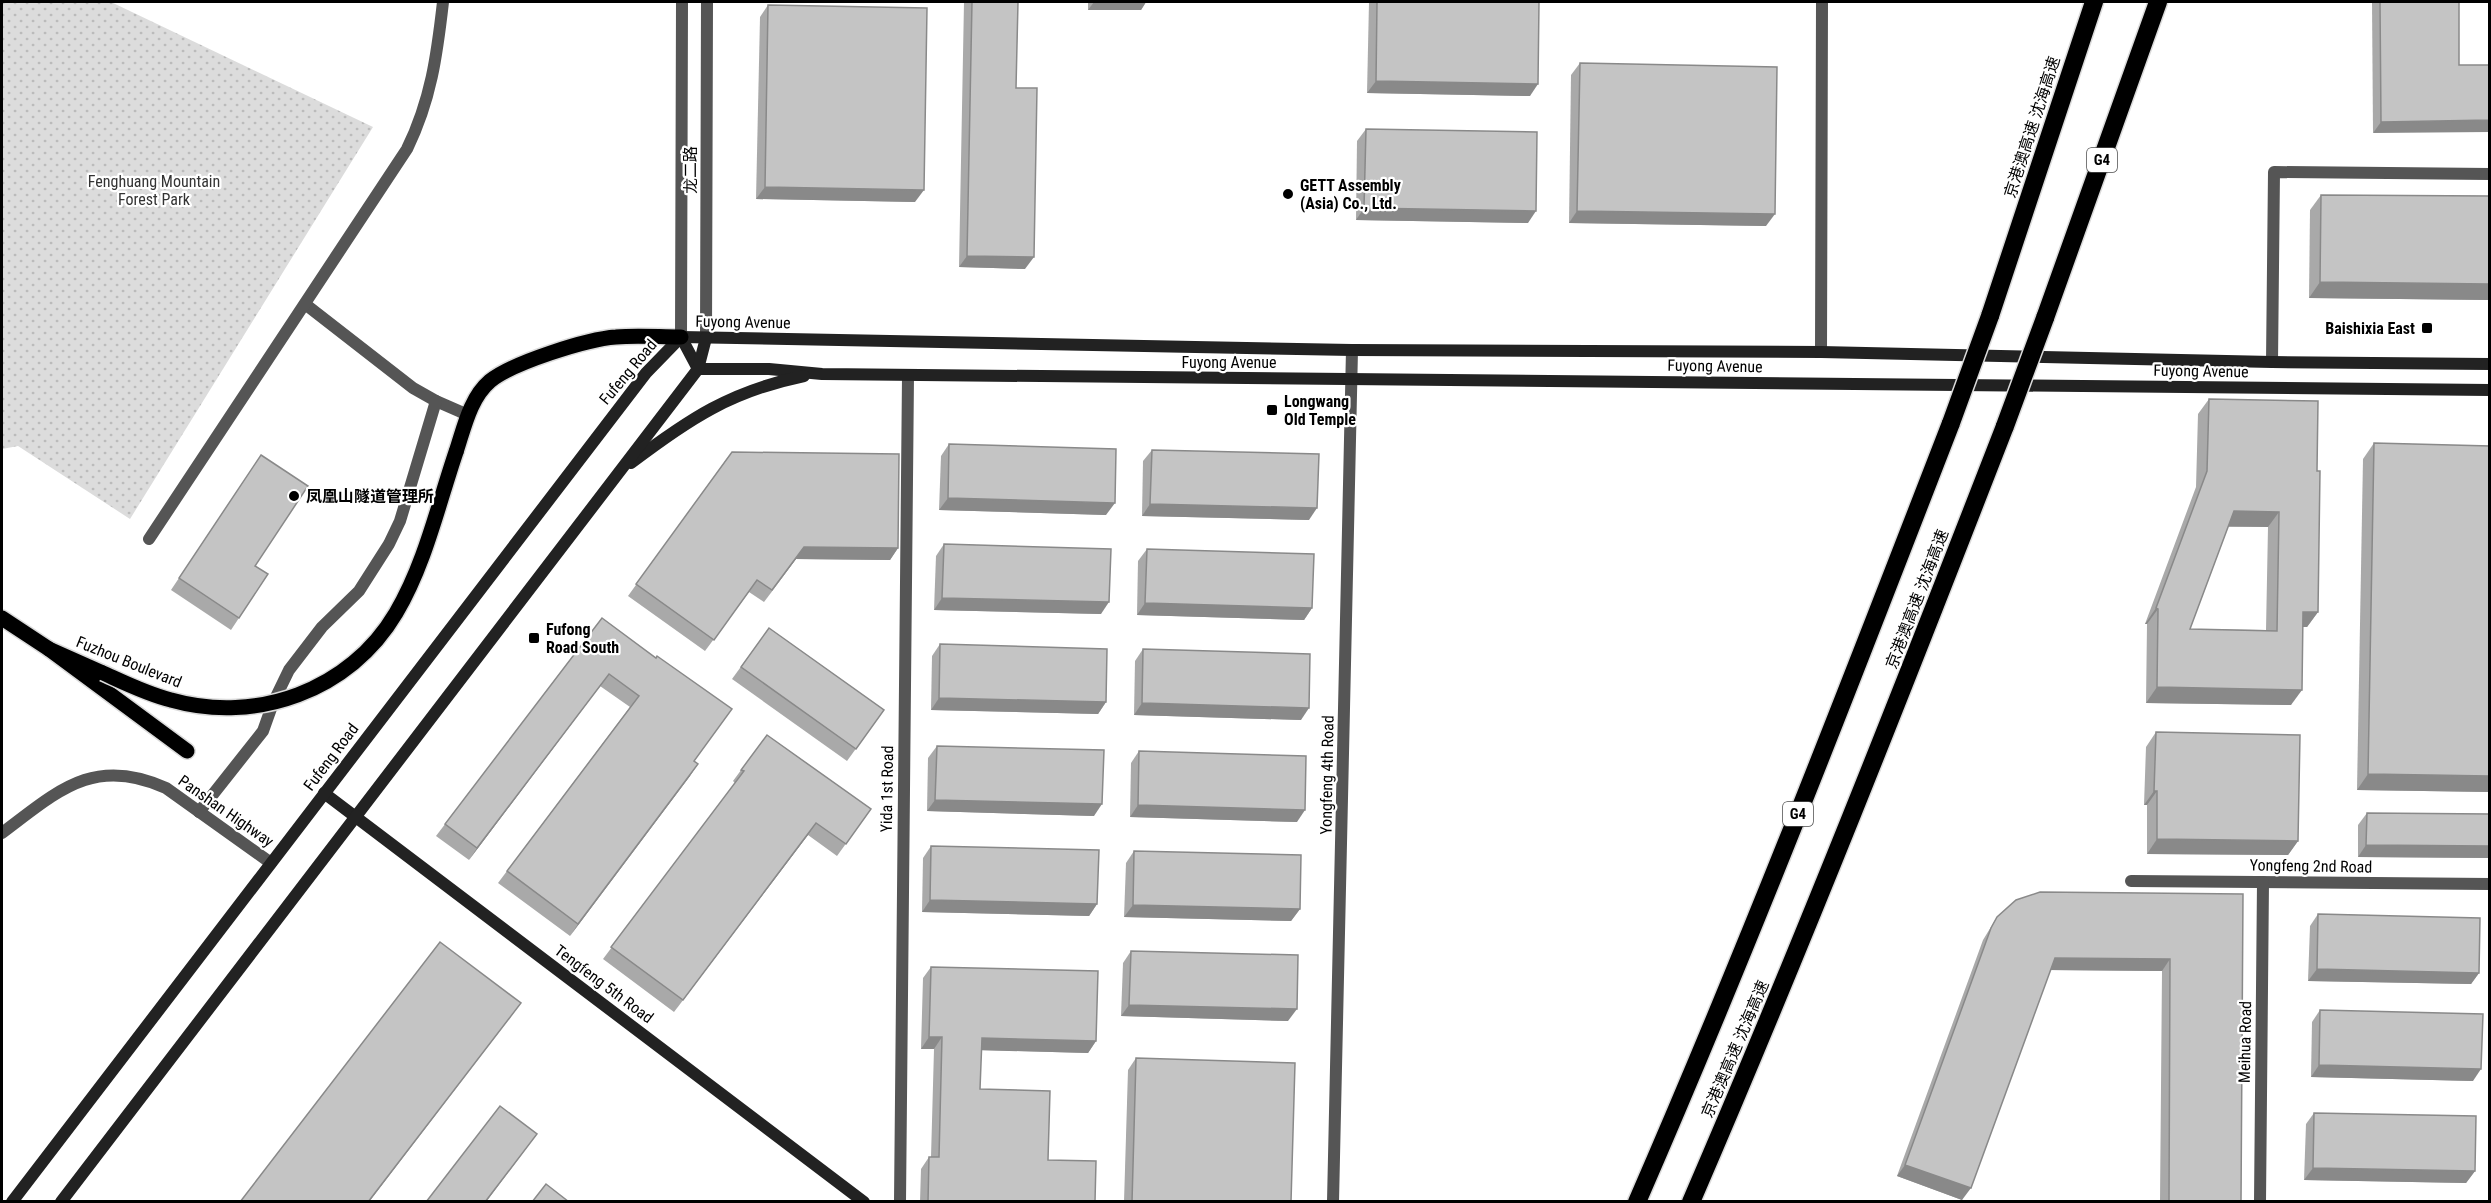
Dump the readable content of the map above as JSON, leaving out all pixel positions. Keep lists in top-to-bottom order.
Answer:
{
  "streets": {
    "highway": ["京港澳高速 沈海高速", "G4"],
    "main road": [
      "Fuyong Avenue",
      "Fufeng Road",
      "Fuzhou Boulevard",
      "Tengfeng 5th Road"
    ],
    "street": [
      "龙二路",
      "Yongfeng 4th Road",
      "Yida 1st Road",
      "Panshan Highway",
      "Yongfeng 2nd Road",
      "Meihua Road"
    ]
  },
  "crossings": [
    ["龙二路", "Fuyong Avenue"],
    ["龙二路", "Fufeng Road"],
    ["龙二路", "Fuzhou Boulevard"],
    ["Fuyong Avenue", "Fufeng Road"],
    ["Fuyong Avenue", "Fuzhou Boulevard"],
    ["Fuyong Avenue", "Yongfeng 4th Road"],
    ["Fuyong Avenue", "Yida 1st Road"],
    ["Fufeng Road", "Fuzhou Boulevard"],
    ["Fufeng Road", "Panshan Highway"],
    ["Fufeng Road", "Tengfeng 5th Road"],
    ["Yongfeng 2nd Road", "Meihua Road"]
  ],
  "parks": ["Fenghuang Mountain Forest Park"],
  "places": {
    "other": ["GETT Assembly (Asia) Co., Ltd.", "凤凰山隧道管理所"],
    "transit": ["Baishixia East", "Longwang Old Temple", "Fufong Road South"]
  }
}
